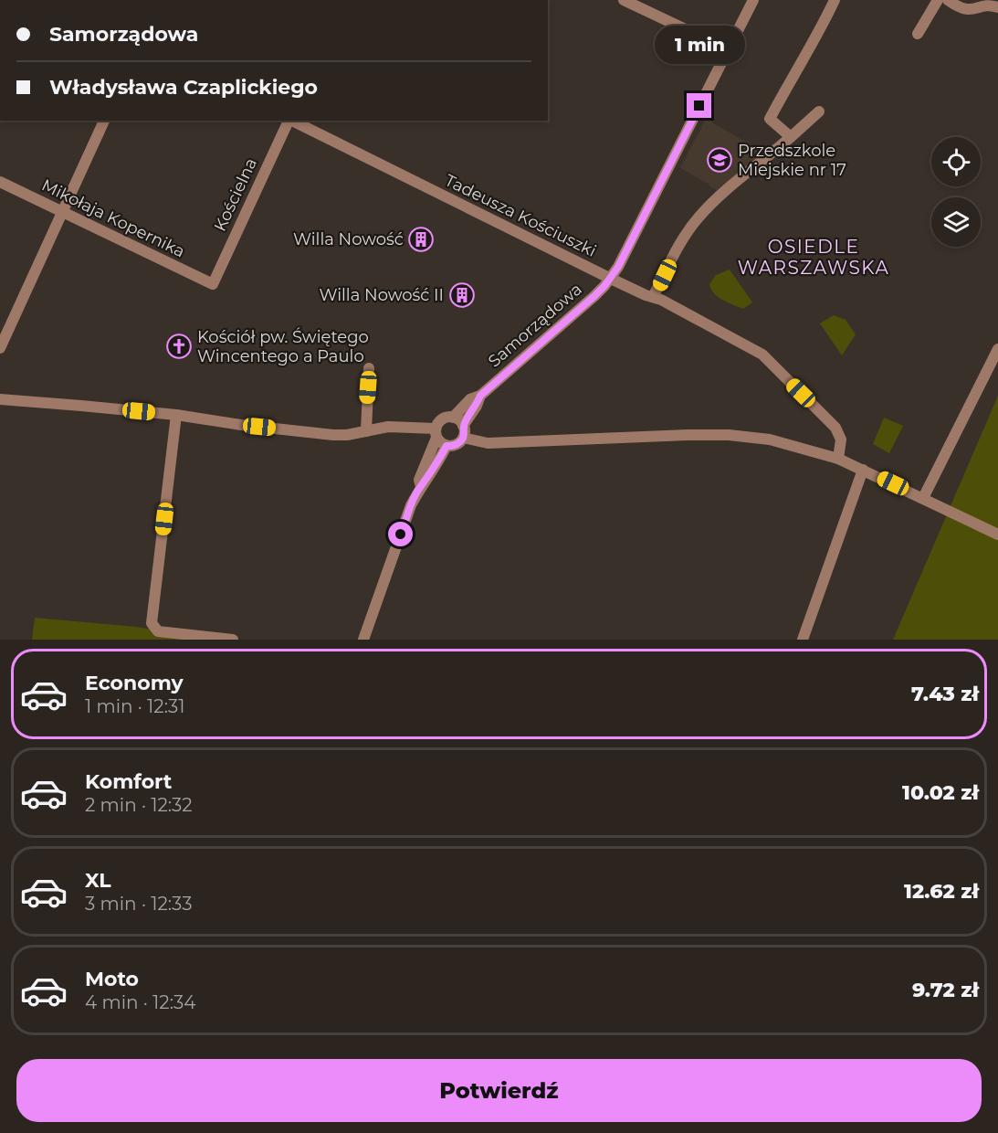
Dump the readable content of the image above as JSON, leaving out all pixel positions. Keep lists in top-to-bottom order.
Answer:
{
  "streets": {
    "street": [
      "Kościelna",
      "Tadeusza Kościuszki",
      "Mikołaja Kopernika",
      "Samorządowa"
    ]
  },
  "crossings": [
    ["Kościelna", "Mikołaja Kopernika"],
    ["Tadeusza Kościuszki", "Samorządowa"]
  ],
  "districts": ["OSIEDLE WARSZAWSKA"],
  "places": {
    "school or university": ["Przedszkole Miejskie nr 17"],
    "building": ["Willa Nowość", "Willa Nowość II"],
    "church": ["Kościół pw. Świętego Wincentego a Paulo"]
  },
  "page": {
    "banner": ["Samorządowa", "Władysława Czaplickiego"],
    "bubble": "1 min",
    "list": [
      {
        "name": "Economy",
        "note": "1 min · 12:31",
        "value": "7.43 zł"
      },
      {
        "name": "Komfort",
        "note": "2 min · 12:32",
        "value": "10.02 zł"
      },
      {
        "name": "XL",
        "note": "3 min · 12:33",
        "value": "12.62 zł"
      },
      {
        "name": "Moto",
        "note": "4 min · 12:34",
        "value": "9.72 zł"
      }
    ],
    "buttons": "Potwierdź"
  }
}
